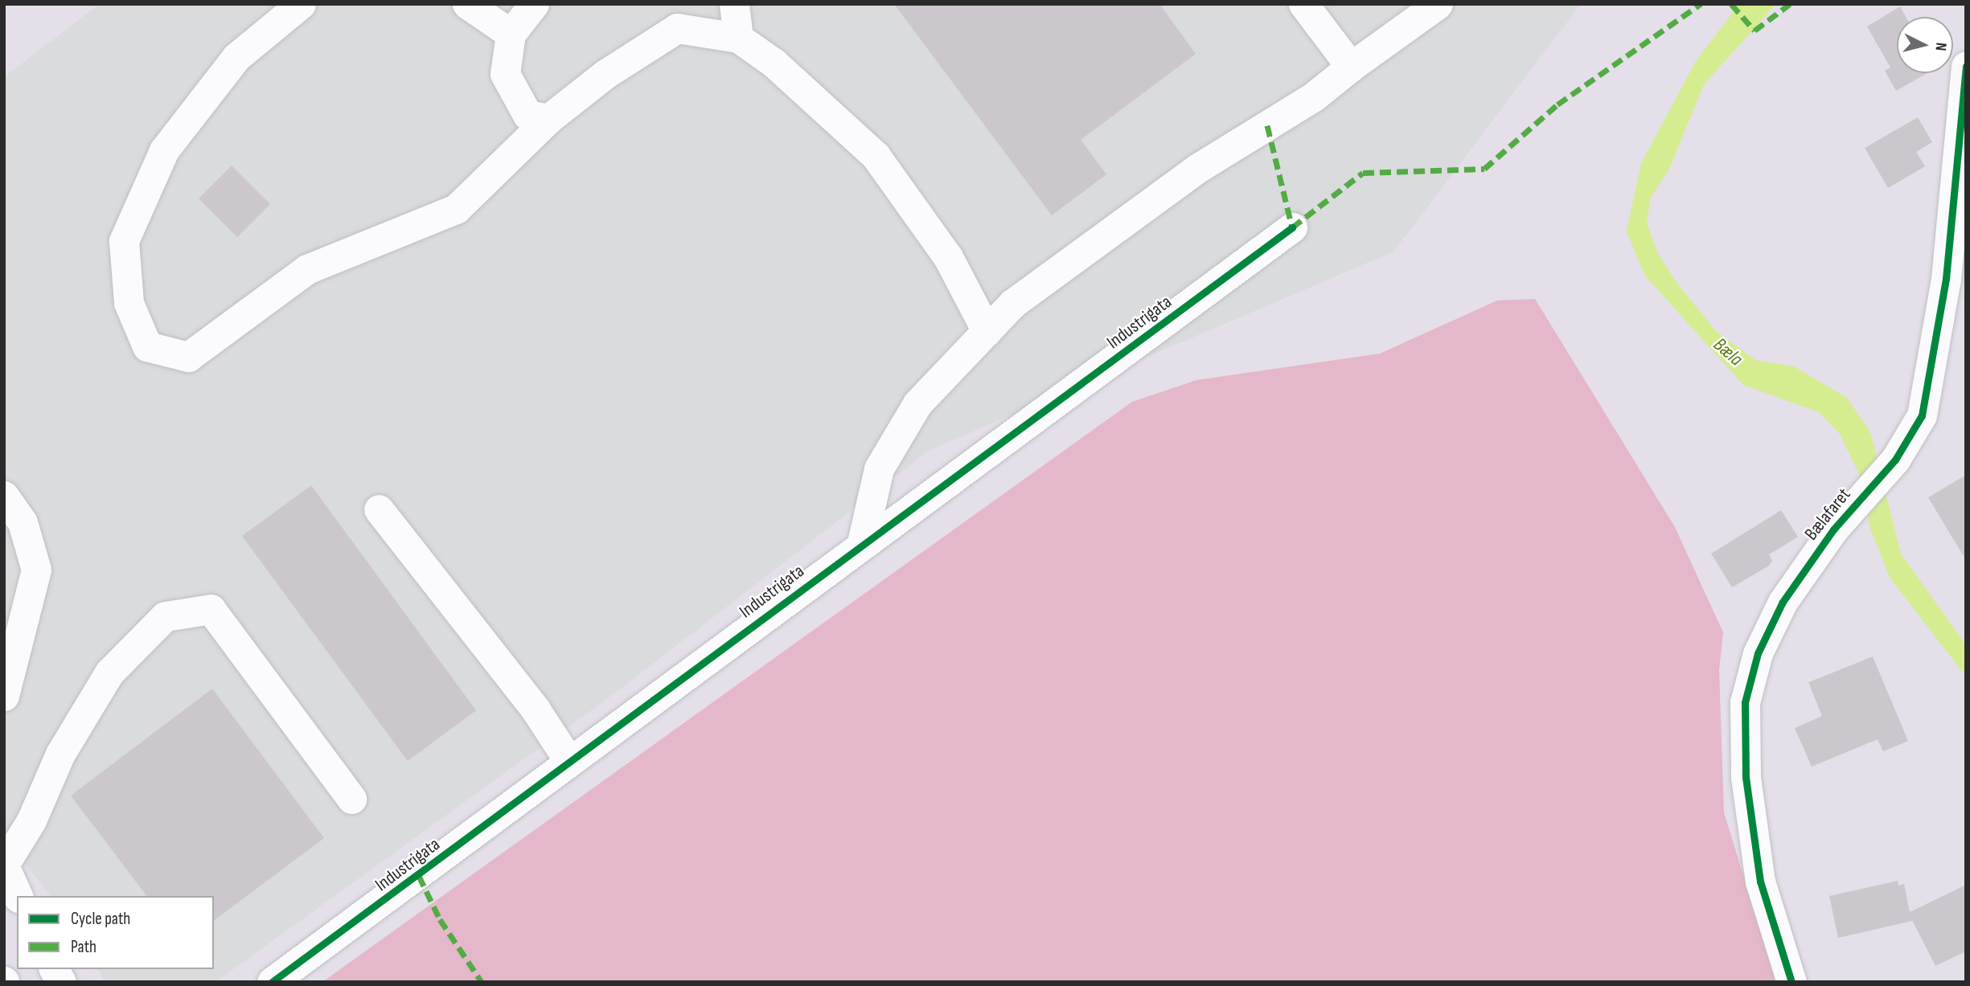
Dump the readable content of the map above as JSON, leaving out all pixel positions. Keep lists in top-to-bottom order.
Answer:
{
  "streets": {
    "street": ["Industrigata", "Bælafaret"]
  },
  "water": ["Bæla"],
  "legend": ["Cycle path", "Path"],
  "north": "right"
}
